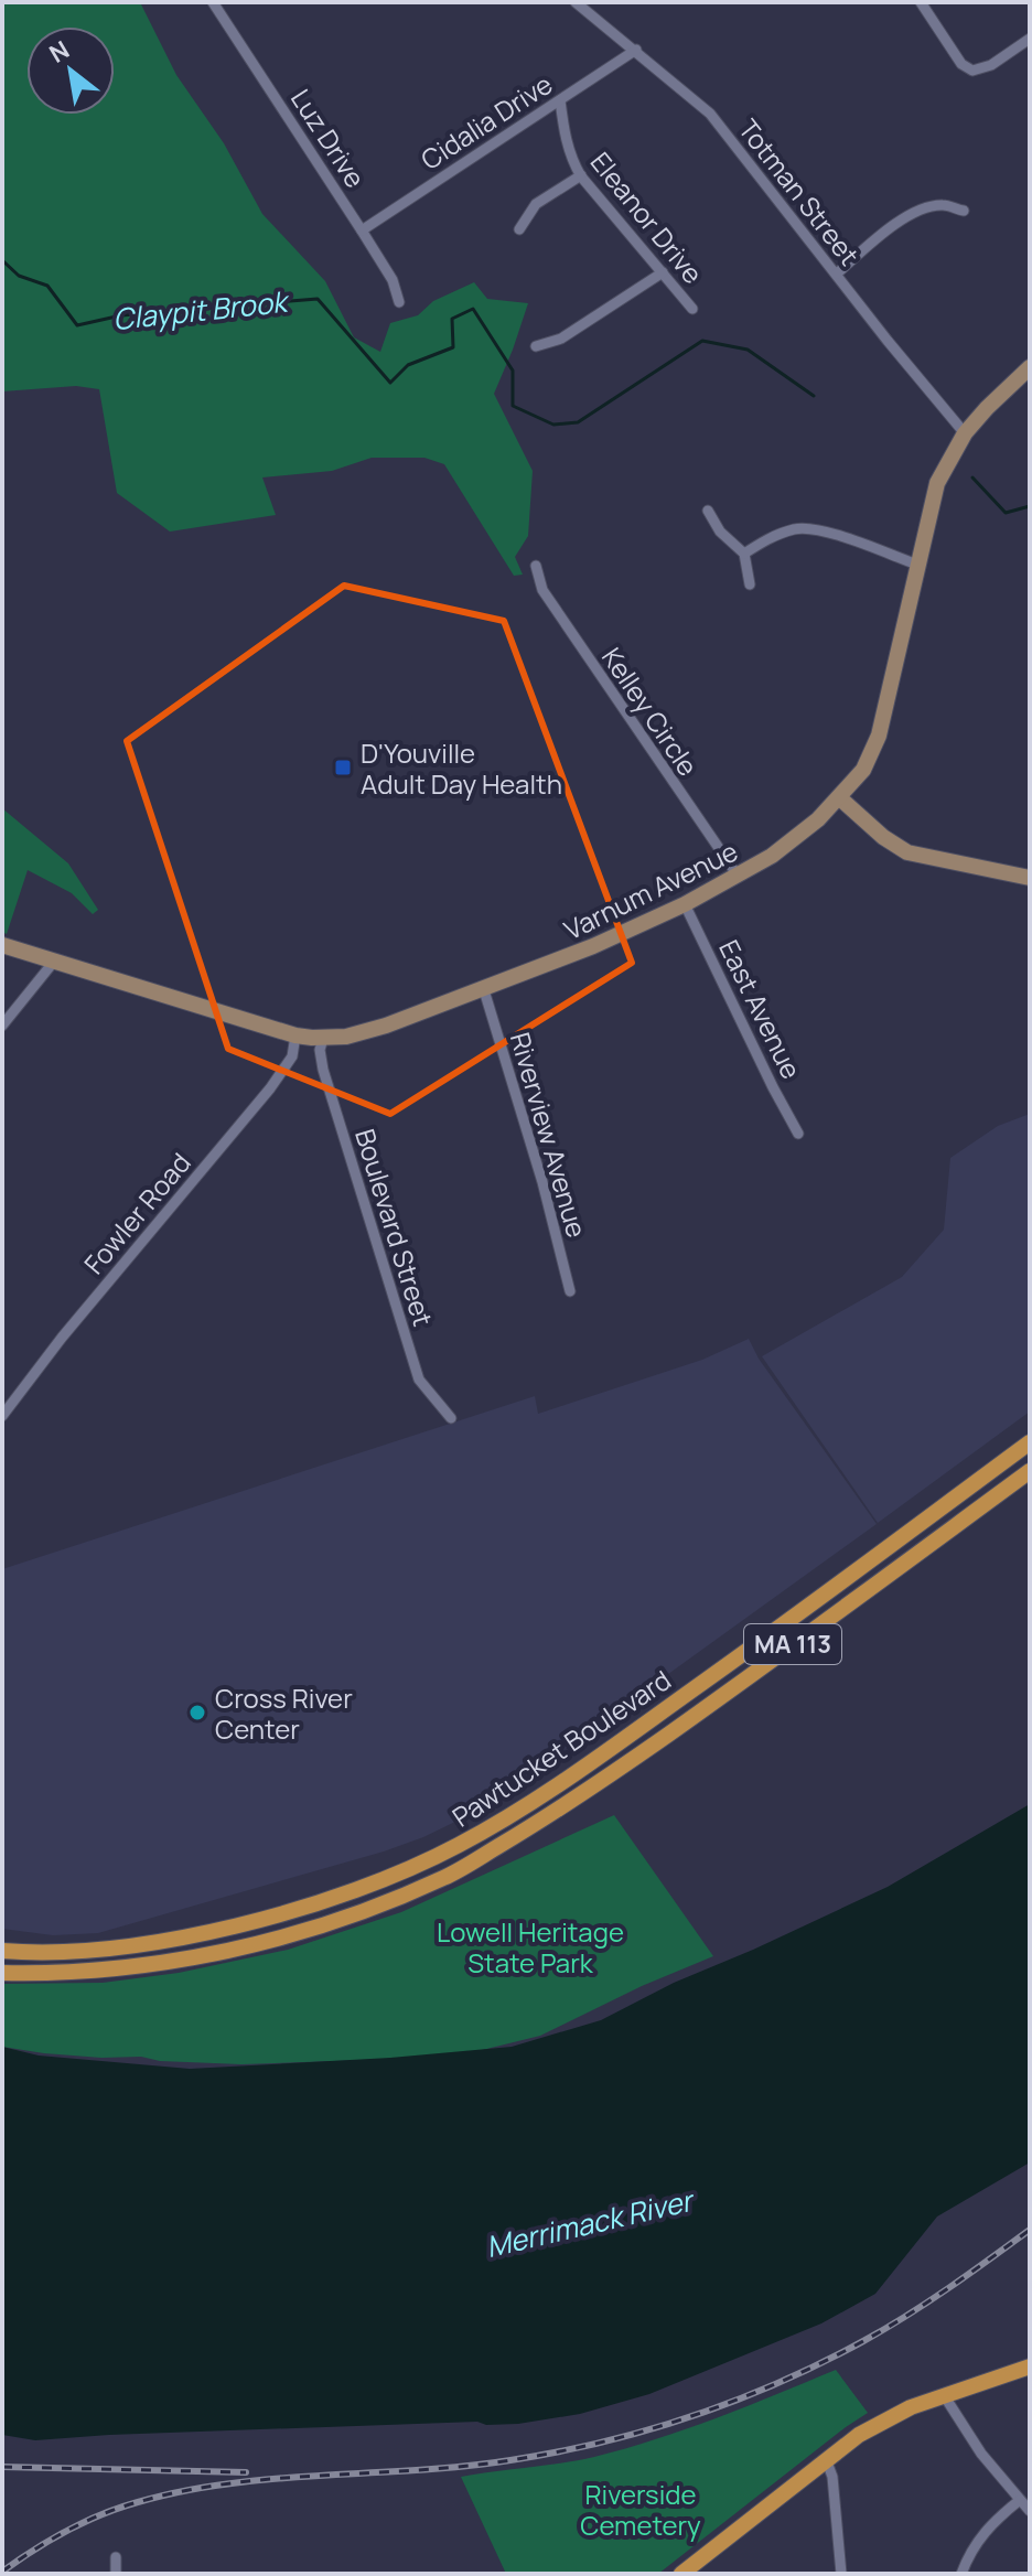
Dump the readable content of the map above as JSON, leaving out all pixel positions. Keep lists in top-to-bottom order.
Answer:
{
  "streets": {
    "main road": ["Varnum Avenue", "MA 113", "Pawtucket Boulevard"],
    "street": [
      "Cidalia Drive",
      "Luz Drive",
      "Totman Street",
      "Eleanor Drive",
      "Kelley Circle",
      "East Avenue",
      "Riverview Avenue",
      "Fowler Road",
      "Boulevard Street"
    ]
  },
  "crossings": [
    ["Cidalia Drive", "Luz Drive"],
    ["Cidalia Drive", "Totman Street"],
    ["Cidalia Drive", "Eleanor Drive"],
    ["Totman Street", "Varnum Avenue"],
    ["Kelley Circle", "Varnum Avenue"],
    ["Varnum Avenue", "East Avenue"],
    ["Varnum Avenue", "Riverview Avenue"],
    ["Varnum Avenue", "Fowler Road"],
    ["Varnum Avenue", "Boulevard Street"]
  ],
  "water": ["Claypit Brook", "Merrimack River"],
  "parks": ["Lowell Heritage State Park", "Riverside Cemetery"],
  "places": {
    "transit": ["D'Youville Adult Day Health"],
    "other": ["Cross River Center"]
  },
  "north": "top left"
}
